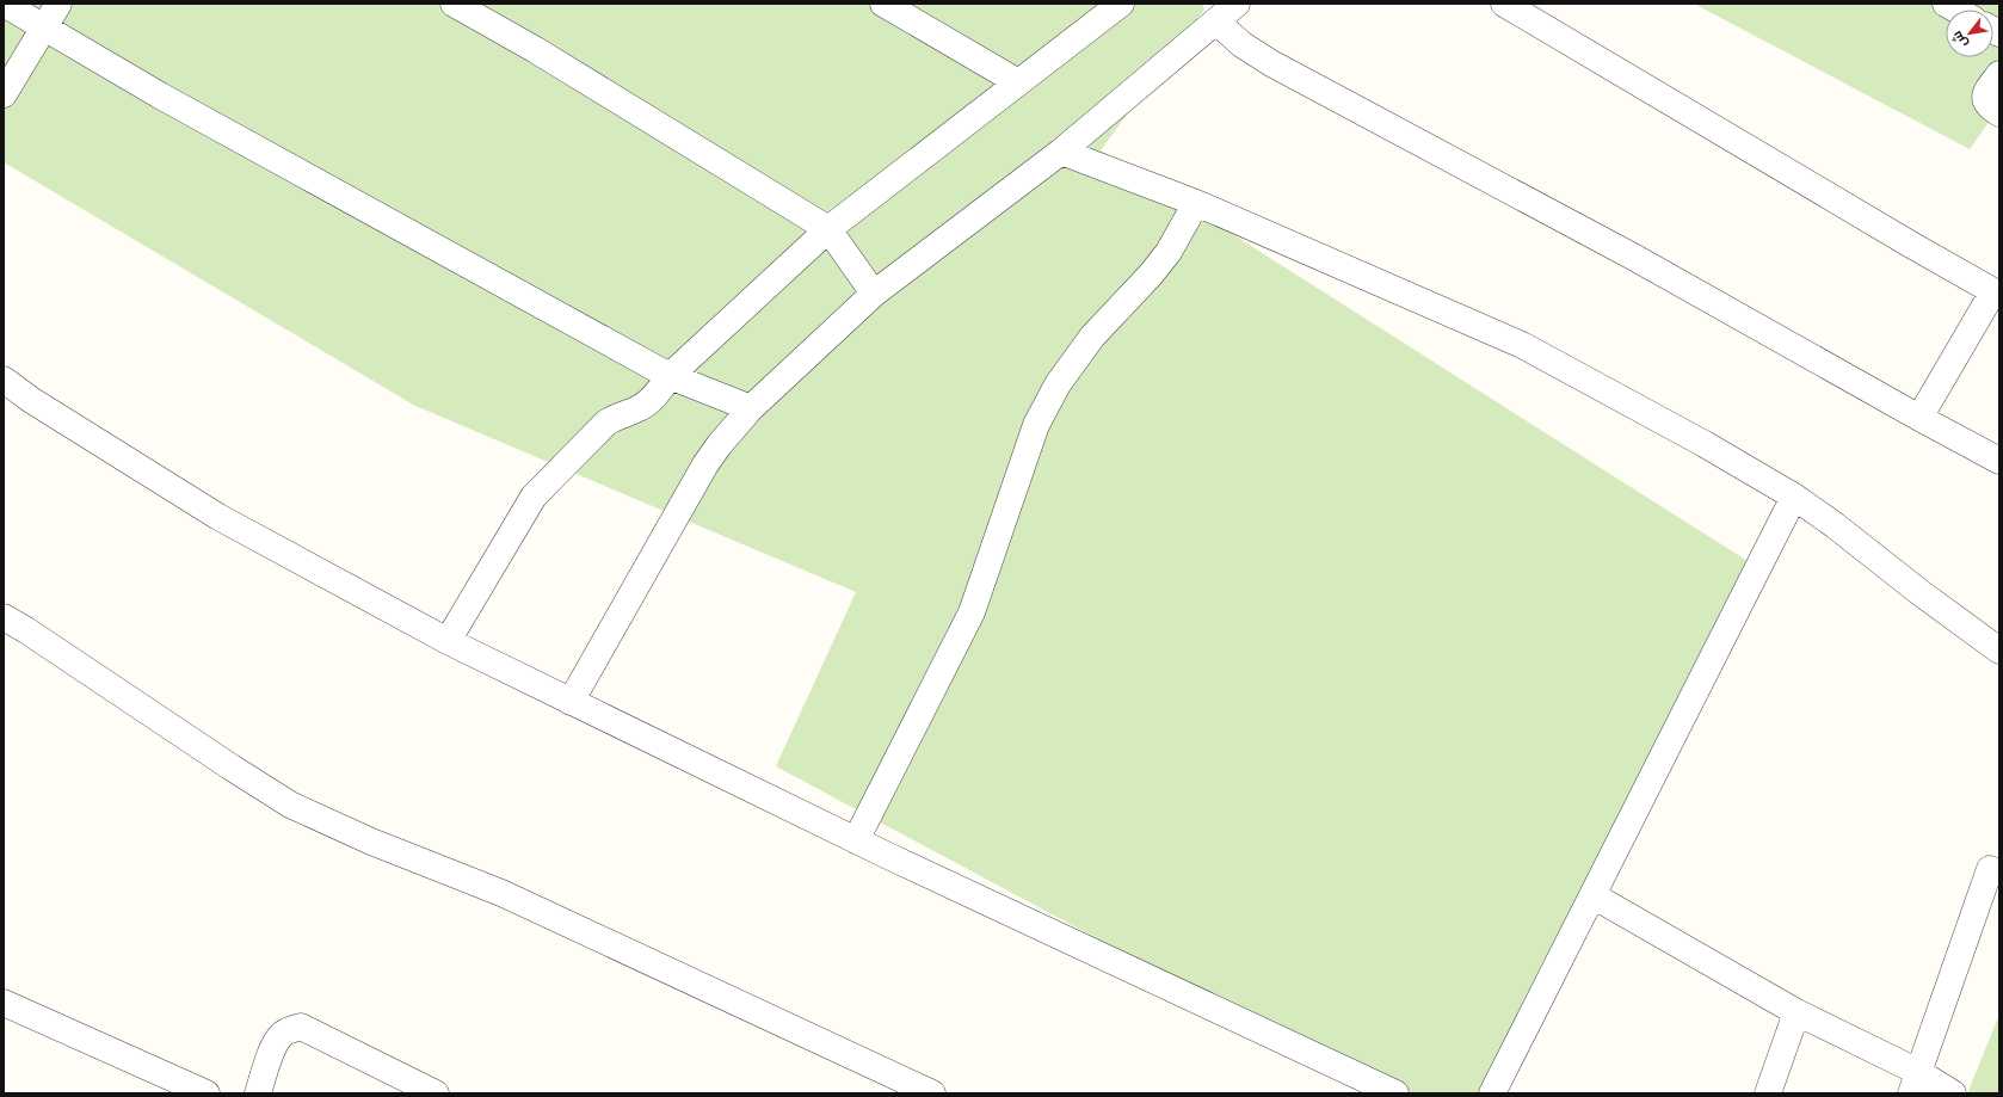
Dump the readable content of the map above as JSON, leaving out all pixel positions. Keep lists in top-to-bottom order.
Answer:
{
  "north": "bottom left"
}
